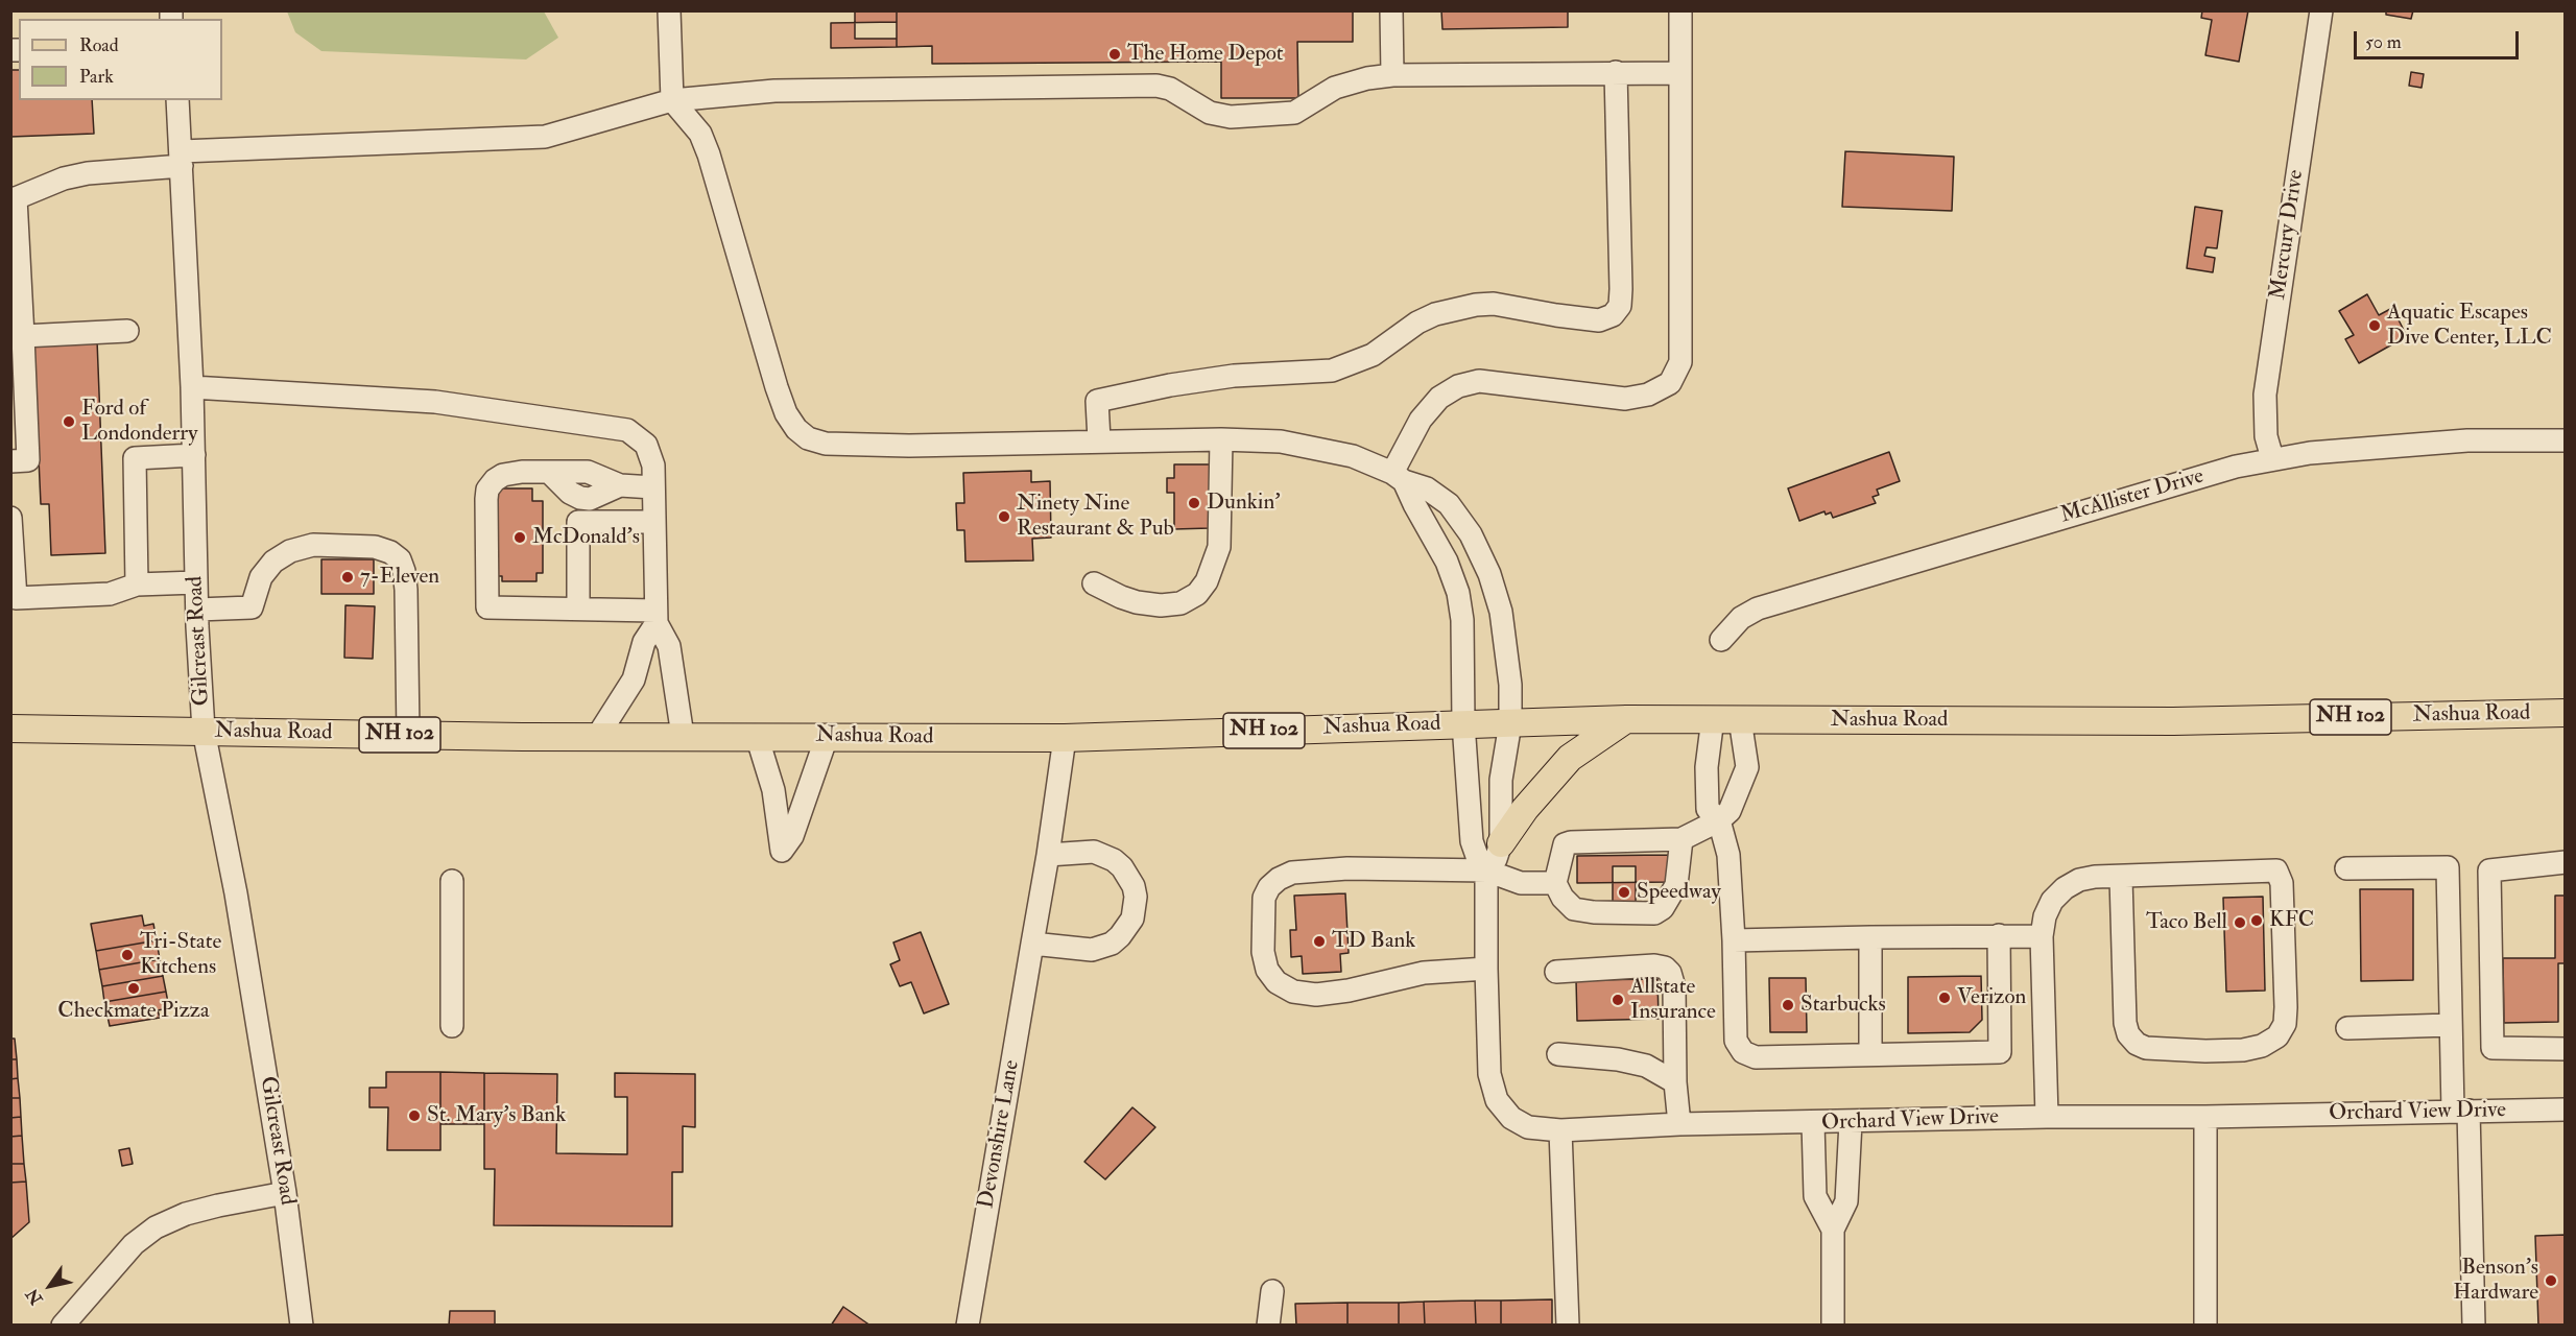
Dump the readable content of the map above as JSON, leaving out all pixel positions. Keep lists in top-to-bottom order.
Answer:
{
  "streets": {
    "main road": ["Nashua Road", "NH 102"],
    "street": [
      "Mercury Drive",
      "McAllister Drive",
      "Gilcreast Road",
      "Orchard View Drive",
      "Devonshire Lane"
    ]
  },
  "crossings": [
    ["Mercury Drive", "McAllister Drive"],
    ["Gilcreast Road", "Nashua Road"],
    ["Nashua Road", "Orchard View Drive"],
    ["Nashua Road", "Devonshire Lane"]
  ],
  "places": [
    "The Home Depot",
    "Aquatic Escapes Dive Center, LLC",
    "Ford of Londonderry",
    "Dunkin'",
    "Ninety Nine Restaurant & Pub",
    "McDonald's",
    "7-Eleven",
    "Speedway",
    "KFC",
    "Taco Bell",
    "TD Bank",
    "Tri-State Kitchens",
    "Checkmate Pizza",
    "Verizon",
    "Allstate Insurance",
    "Starbucks",
    "St. Mary's Bank",
    "Benson's Hardware"
  ],
  "legend": ["Road", "Park"],
  "scale_bar": "50 m",
  "north": "bottom left"
}
